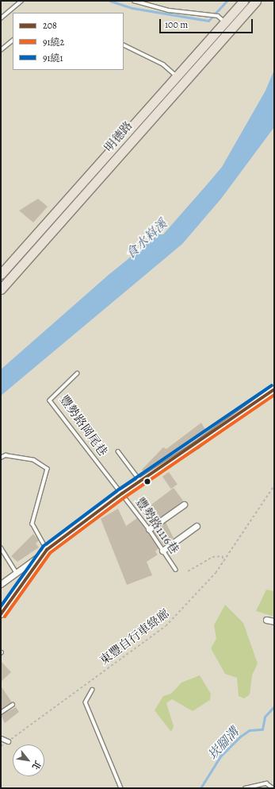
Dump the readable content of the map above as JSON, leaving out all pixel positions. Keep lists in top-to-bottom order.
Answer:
{
  "streets": {
    "main road": ["明德路"],
    "lane": ["豐勢路岡尾巷", "豐勢路1116巷"],
    "path": ["東豐自行車綠廊"]
  },
  "crossings": [
    ["豐勢路岡尾巷", "豐勢路1116巷"]
  ],
  "water": ["食水嵙溪", "崁腳溝"],
  "lines": ["transit line 91繞1", "transit line 208", "transit line 91繞2"],
  "legend": ["208", "91繞2", "91繞1"],
  "scale_bar": "100 m",
  "north": "bottom right"
}
